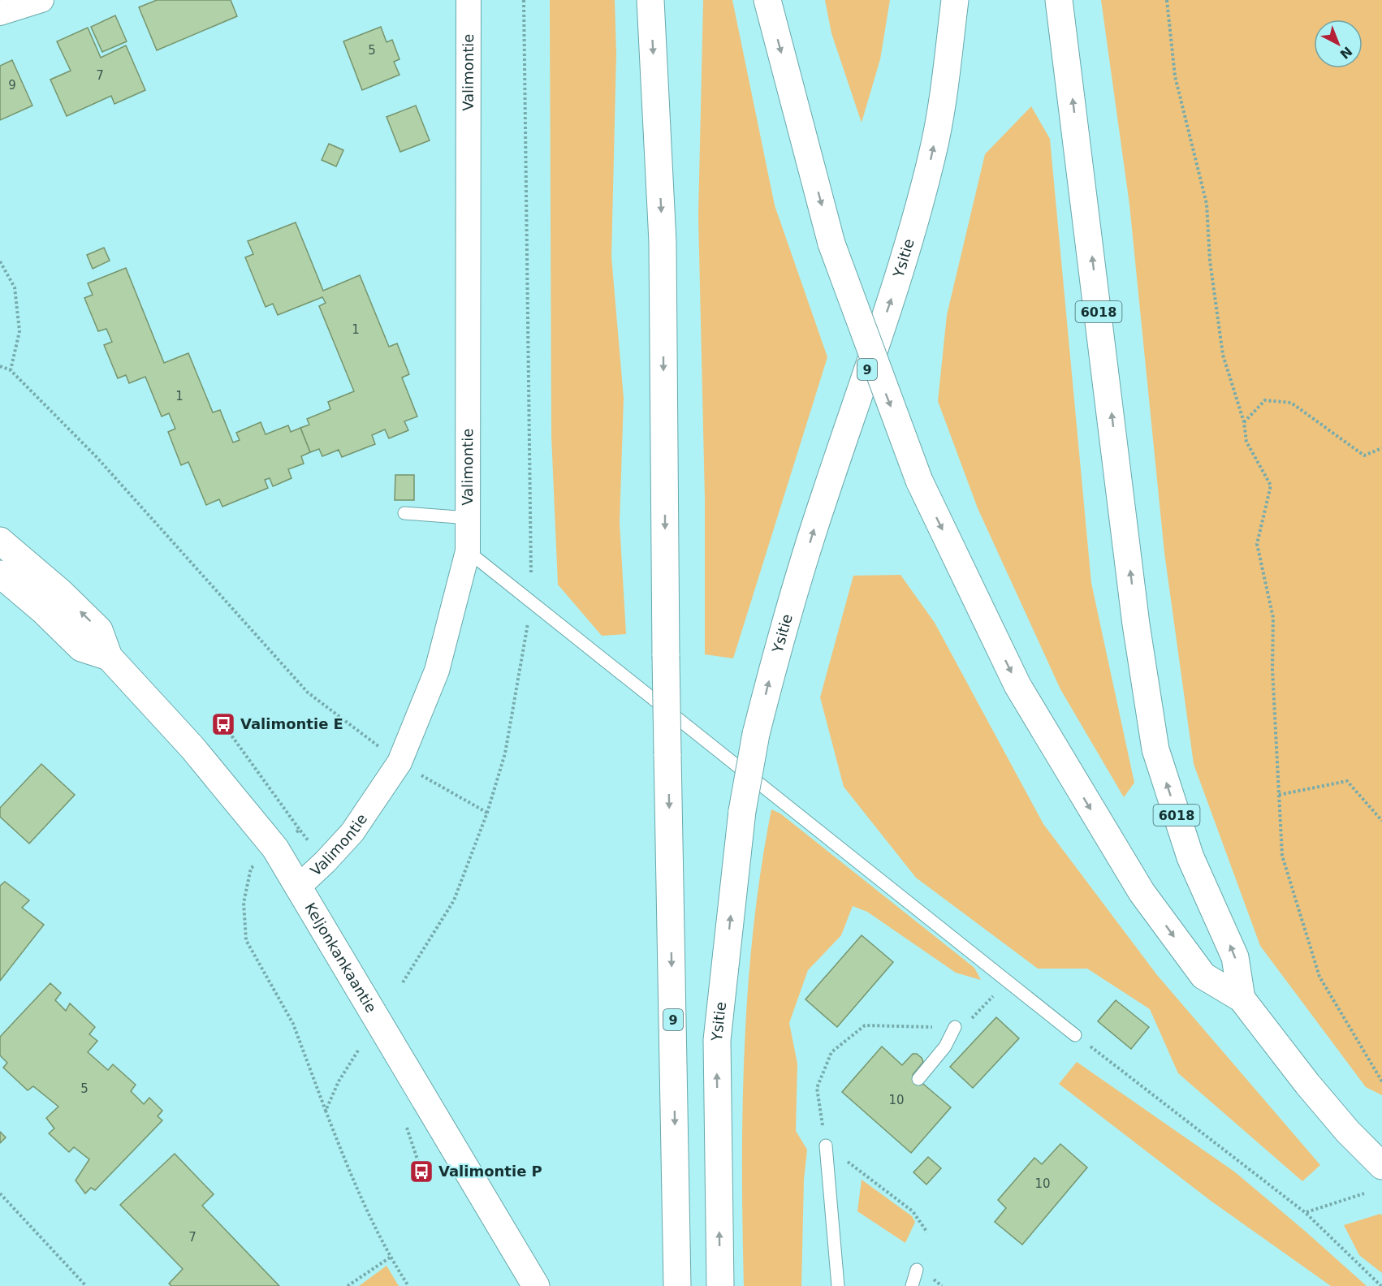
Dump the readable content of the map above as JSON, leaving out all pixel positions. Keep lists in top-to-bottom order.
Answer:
{
  "streets": {
    "main road": [
      "Ysitie",
      "6018",
      "9",
      "Keljonkankaantie"
    ],
    "street": ["Valimontie"]
  },
  "crossings": [
    ["Valimontie", "Keljonkankaantie"]
  ],
  "places": {
    "bus stop": ["Valimontie E", "Valimontie P"]
  },
  "house_numbers": [
    "5",
    "7",
    "9",
    "1",
    "1",
    "5",
    "10",
    "10",
    "7"
  ],
  "north": "bottom right"
}
